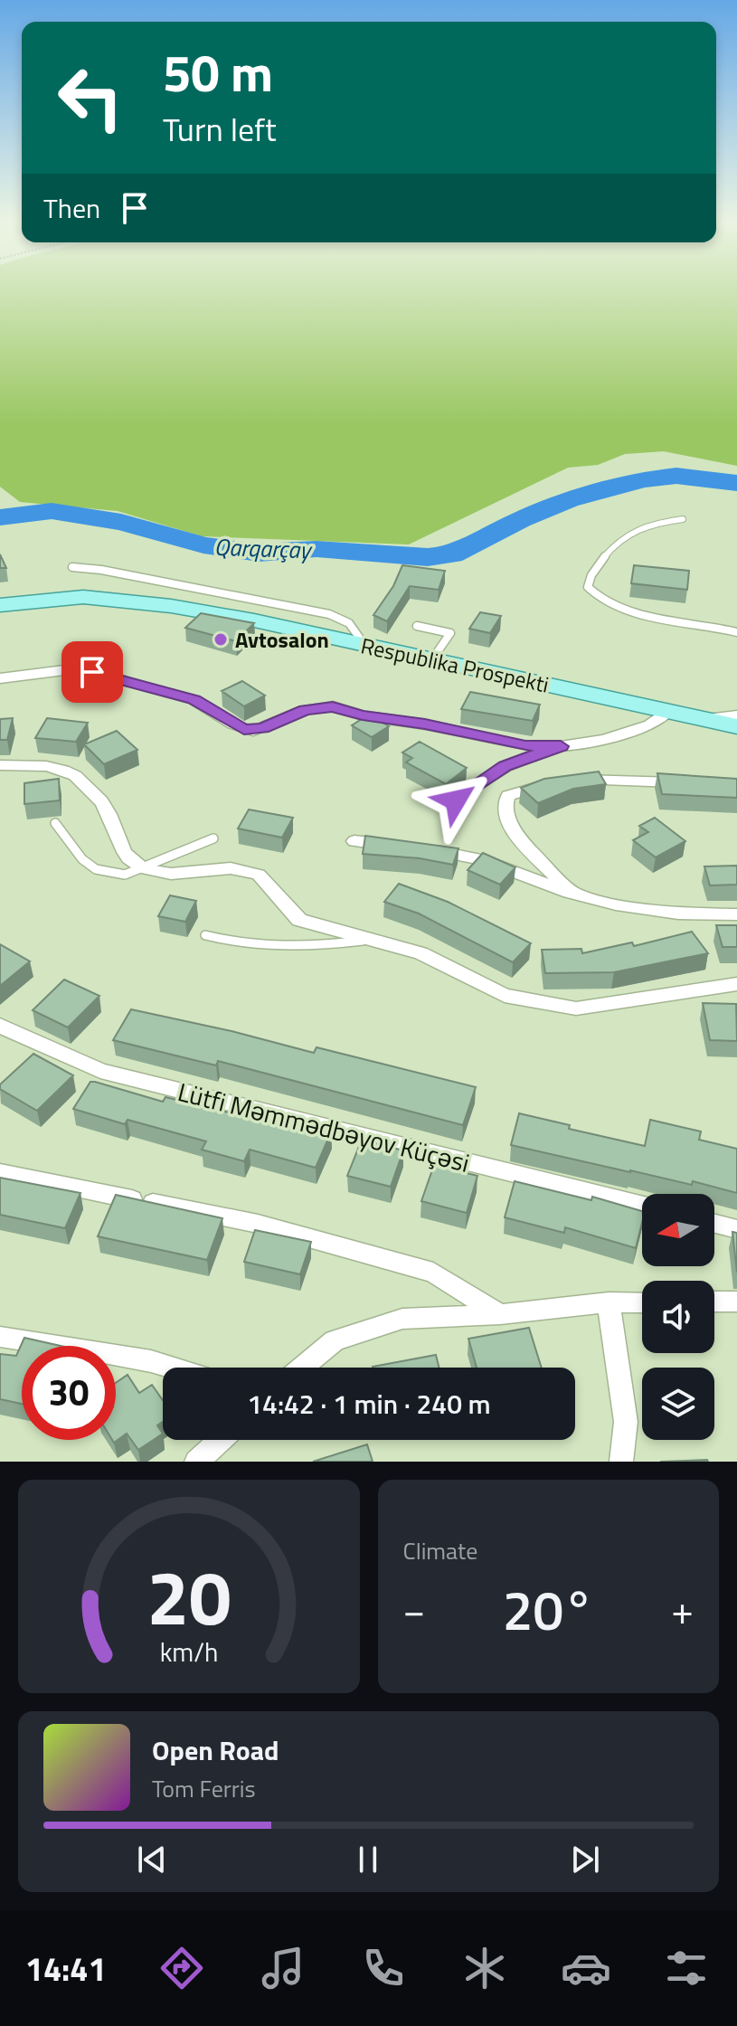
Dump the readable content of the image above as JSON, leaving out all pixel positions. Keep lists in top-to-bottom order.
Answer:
{
  "streets": {
    "main road": ["Respublika Prospekti"],
    "street": ["Lütfi Məmmədbəyov Küçəsi"]
  },
  "water": ["Qarqarçay"],
  "places": ["Avtosalon"],
  "north": "left",
  "page": {
    "turn": ["50 m", "Turn left"],
    "then": "Then",
    "limit": "30",
    "trip": "14:42 · 1 min · 240 m",
    "tile": "Climate",
    "heat": ["−", "20°", "+"],
    "song": ["Open Road", "Tom Ferris"],
    "tabs": "14:41",
    "gauge": ["20", "km/h"]
  }
}
